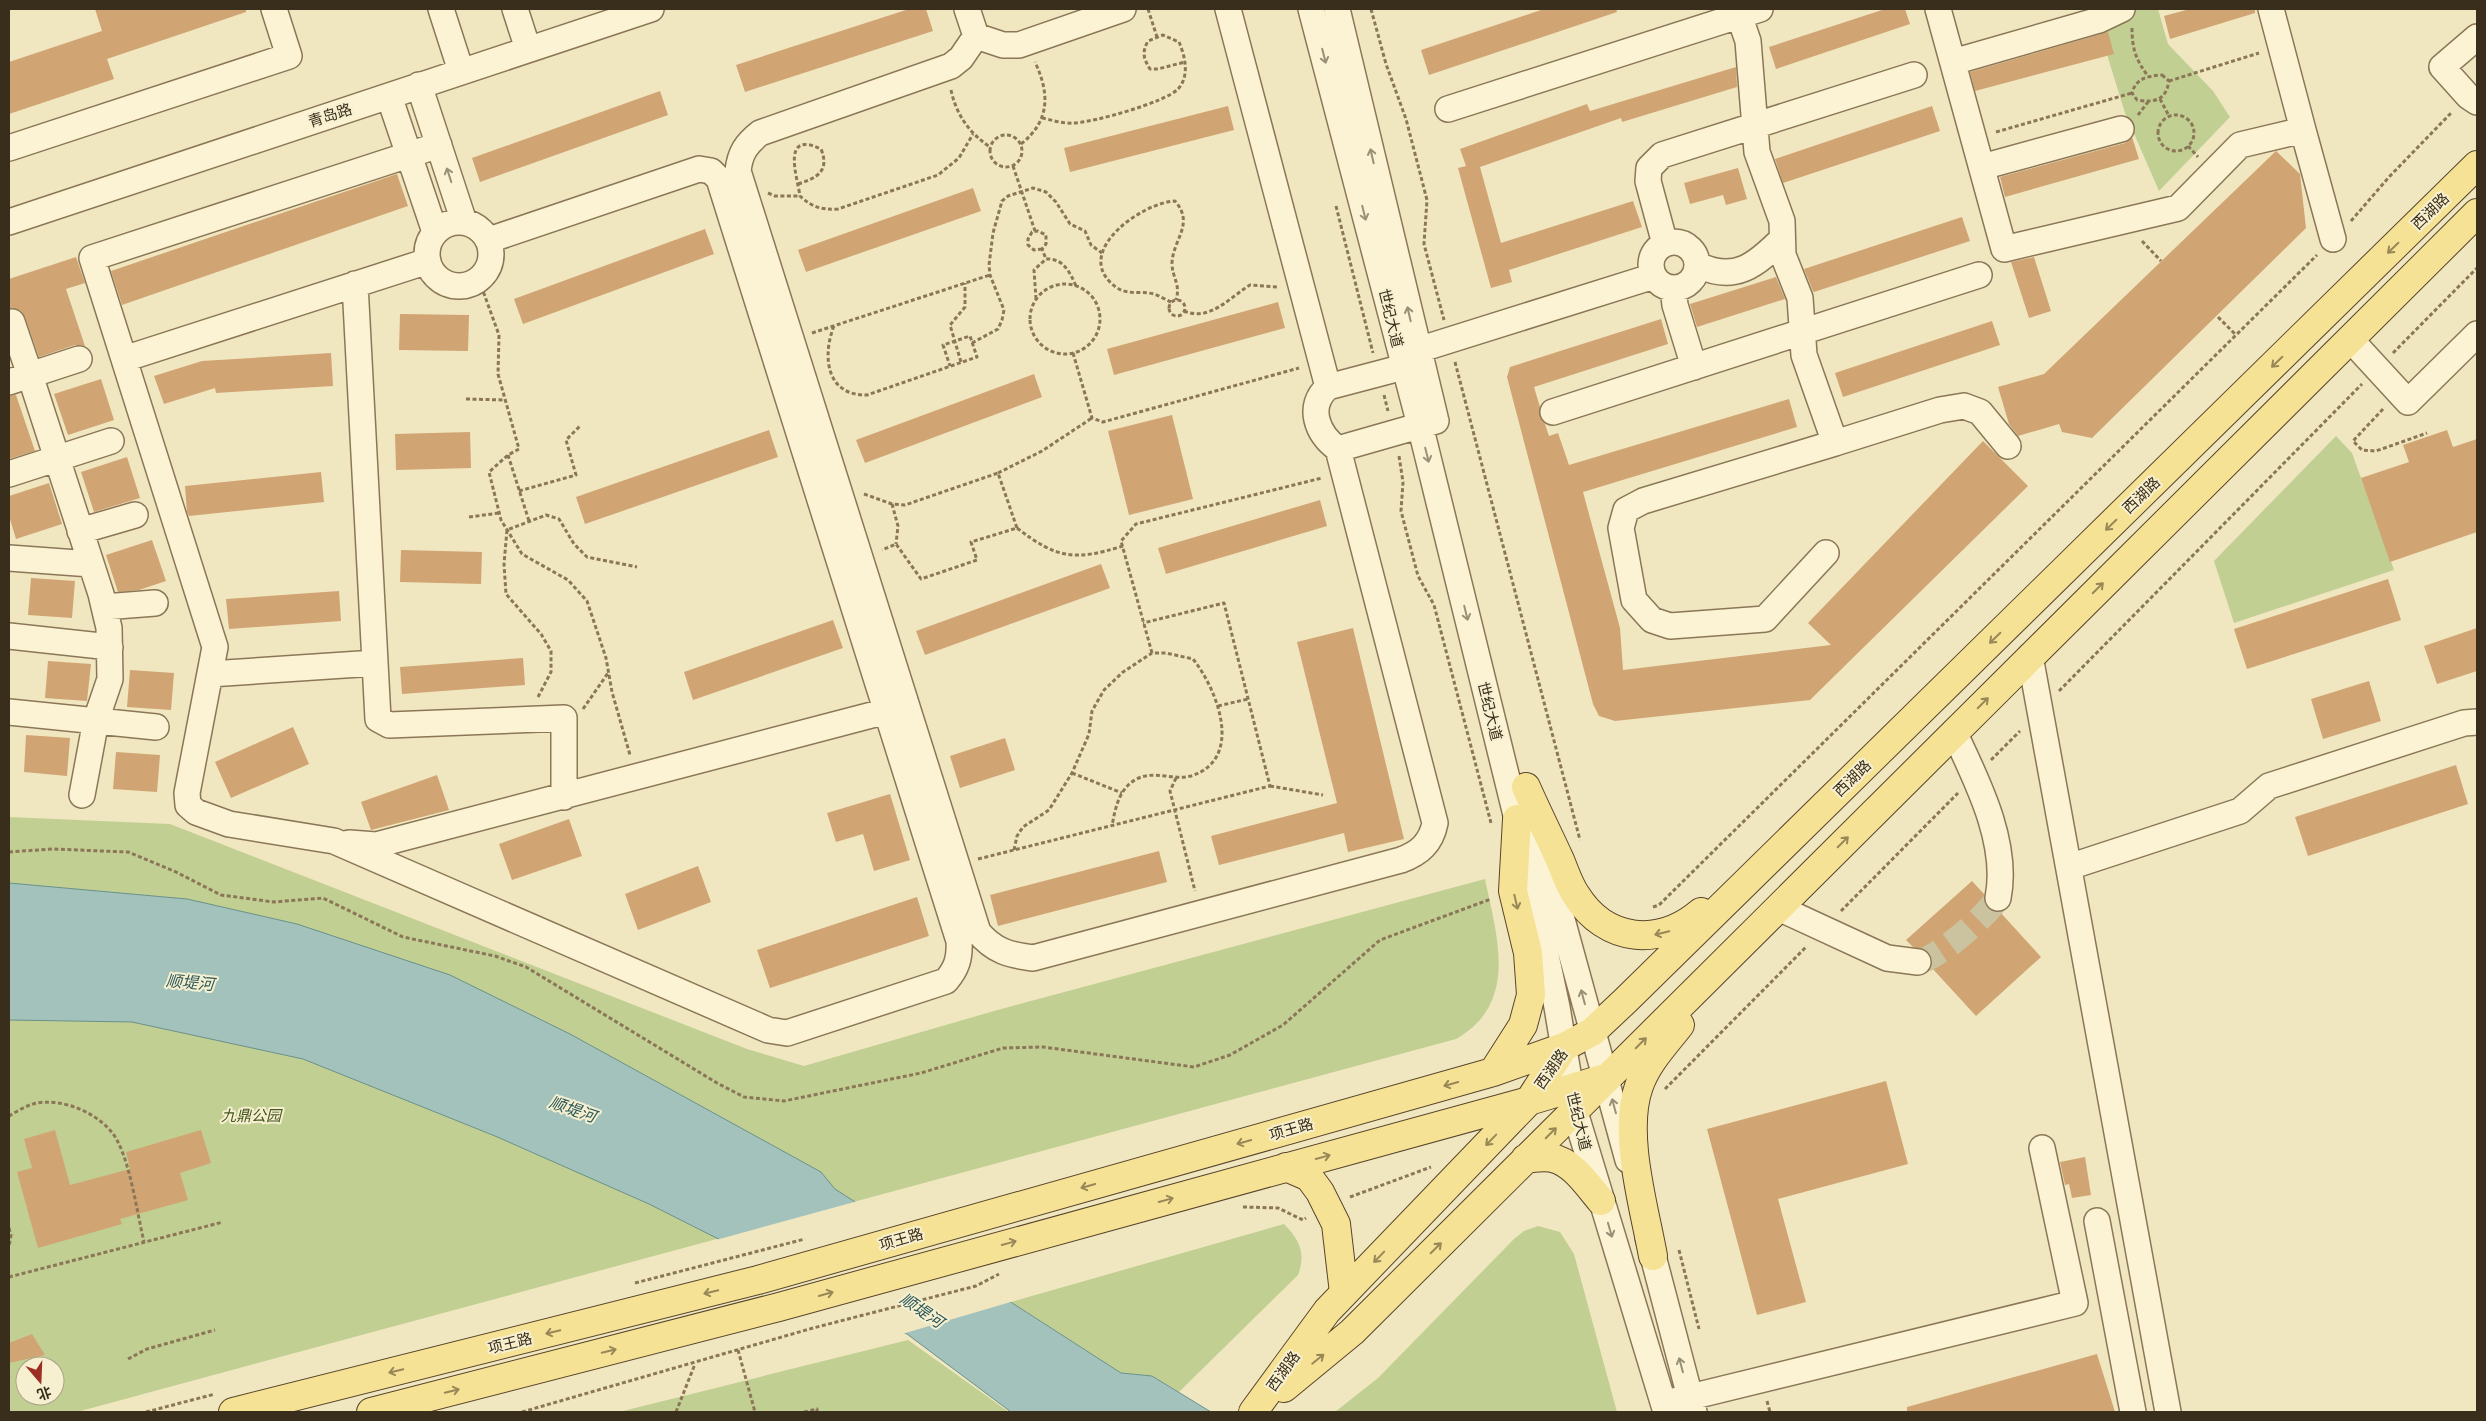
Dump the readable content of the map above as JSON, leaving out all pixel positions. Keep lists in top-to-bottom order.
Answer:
{
  "streets": {
    "main road": ["西湖路", "项王路"],
    "street": ["青岛路", "世纪大道"]
  },
  "crossings": [
    ["西湖路", "世纪大道"],
    ["西湖路", "项王路"],
    ["世纪大道", "项王路"]
  ],
  "water": ["顺堤河"],
  "parks": ["九鼎公园"],
  "north": "bottom"
}
